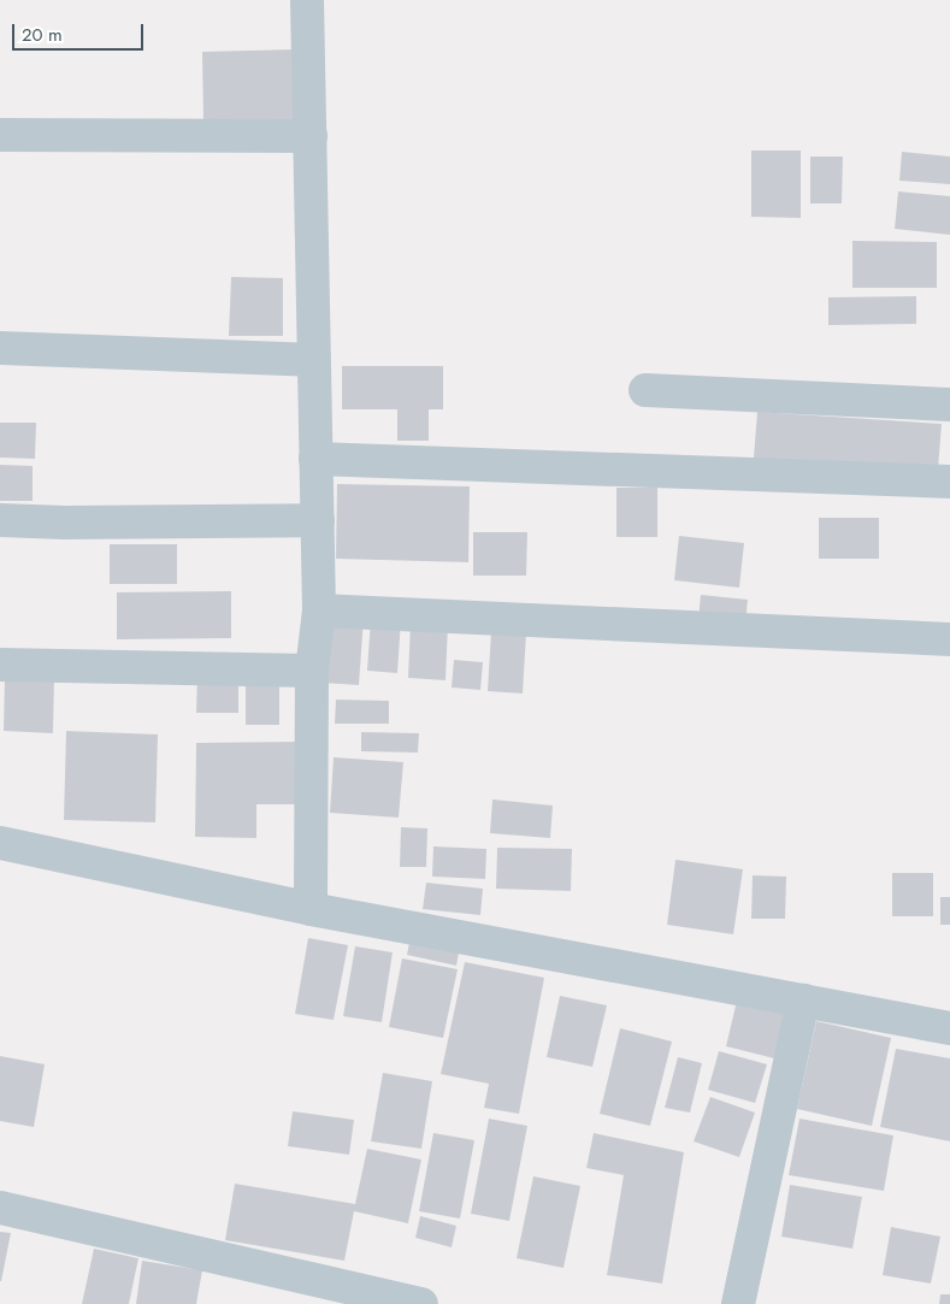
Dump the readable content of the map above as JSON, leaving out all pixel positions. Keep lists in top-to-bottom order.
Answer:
{
  "scale_bar": "20 m"
}
